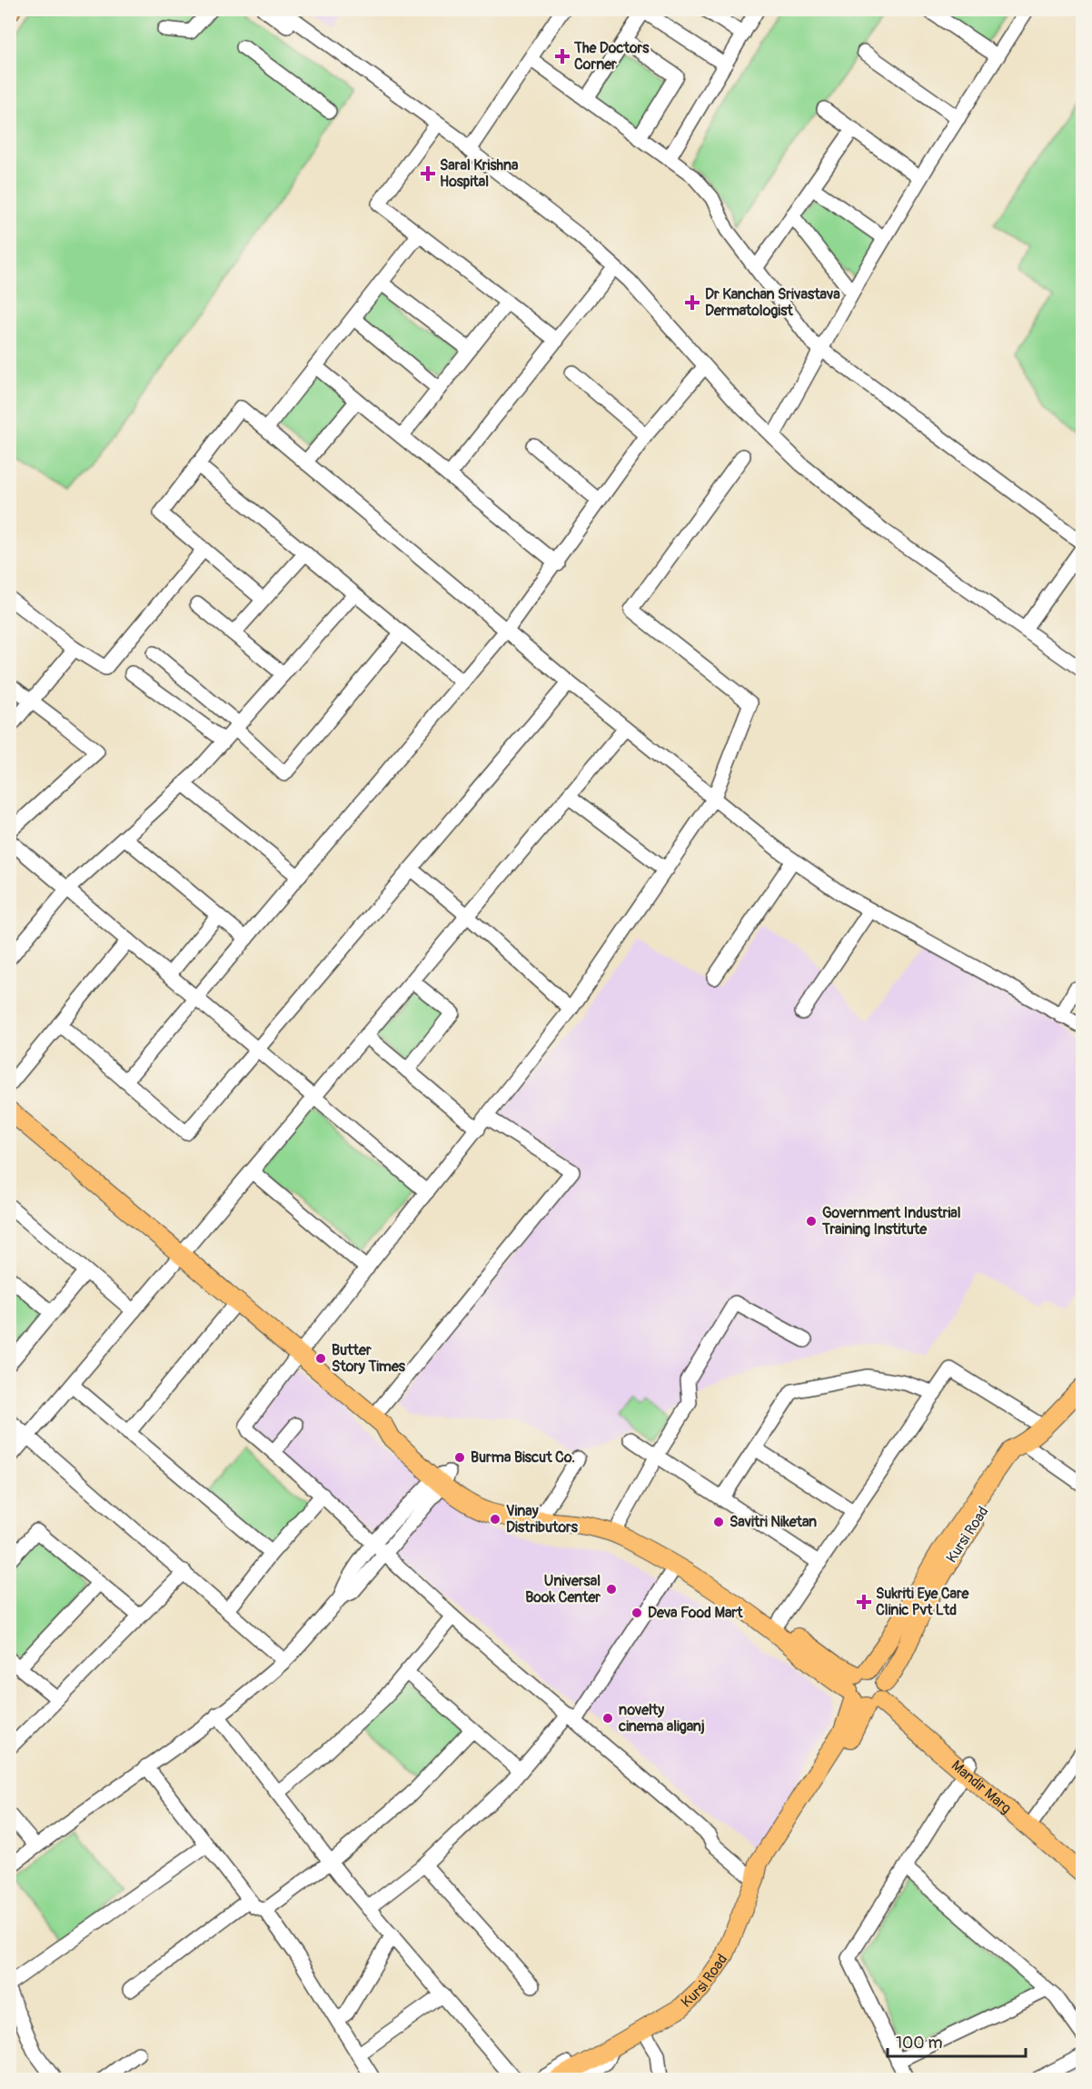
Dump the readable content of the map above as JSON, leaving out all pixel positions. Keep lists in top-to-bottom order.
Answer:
{
  "streets": {
    "main road": ["Kursi Road"]
  },
  "places": {
    "health": [
      "The Doctors Corner",
      "Saral Krishna Hospital",
      "Dr Kanchan Srivastava Dermatologist",
      "Sukriti Eye Care Clinic Pvt Ltd"
    ],
    "other": [
      "Government Industrial Training Institute",
      "Butter Story Times",
      "Burma Biscut Co.",
      "Vinay Distributors",
      "Savitri Niketan",
      "Universal Book Center",
      "Deva Food Mart",
      "novelty cinema aliganj"
    ]
  },
  "scale_bar": "100 m"
}
